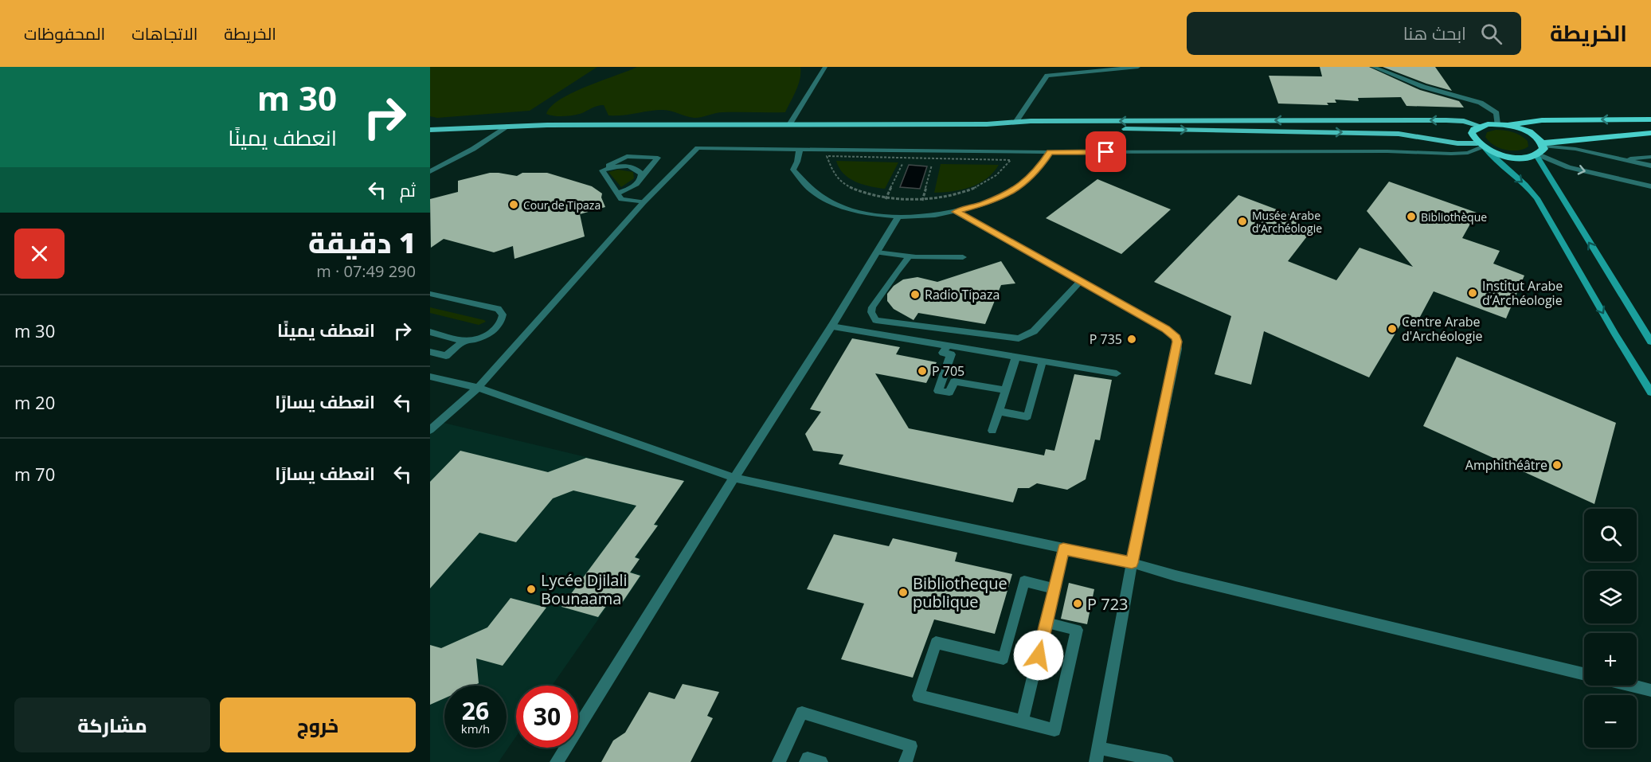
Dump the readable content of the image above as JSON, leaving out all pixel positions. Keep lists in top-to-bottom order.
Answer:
{
  "places": [
    "Cour de Tipaza",
    "Bibliothèque",
    "Musée Arabe d’Archéologie",
    "Institut Arabe d’Archéologie",
    "Radio Tipaza",
    "Centre Arabe d'Archéologie",
    "P 735",
    "P 705",
    "Amphithéâtre",
    "Lycée Djilali Bounaama",
    "Bibliotheque publique",
    "P 723"
  ],
  "page": {
    "header": "الخريطة",
    "search": "ابحث هنا",
    "nav": ["الخريطة", "الاتجاهات", "المحفوظات"],
    "turn": ["30 m", "انعطف يمينًا"],
    "then": "ثم",
    "heading": ["1 دقيقة", "290 m · 07:49"],
    "list": [
      {
        "name": "انعطف يمينًا",
        "value": "30 m"
      },
      {
        "name": "انعطف يسارًا",
        "value": "20 m"
      },
      {
        "name": "انعطف يسارًا",
        "value": "70 m"
      }
    ],
    "map_buttons": ["+", "−"],
    "speed": "26 km/h",
    "limit": "30",
    "buttons": ["خروج", "مشاركة"]
  }
}
